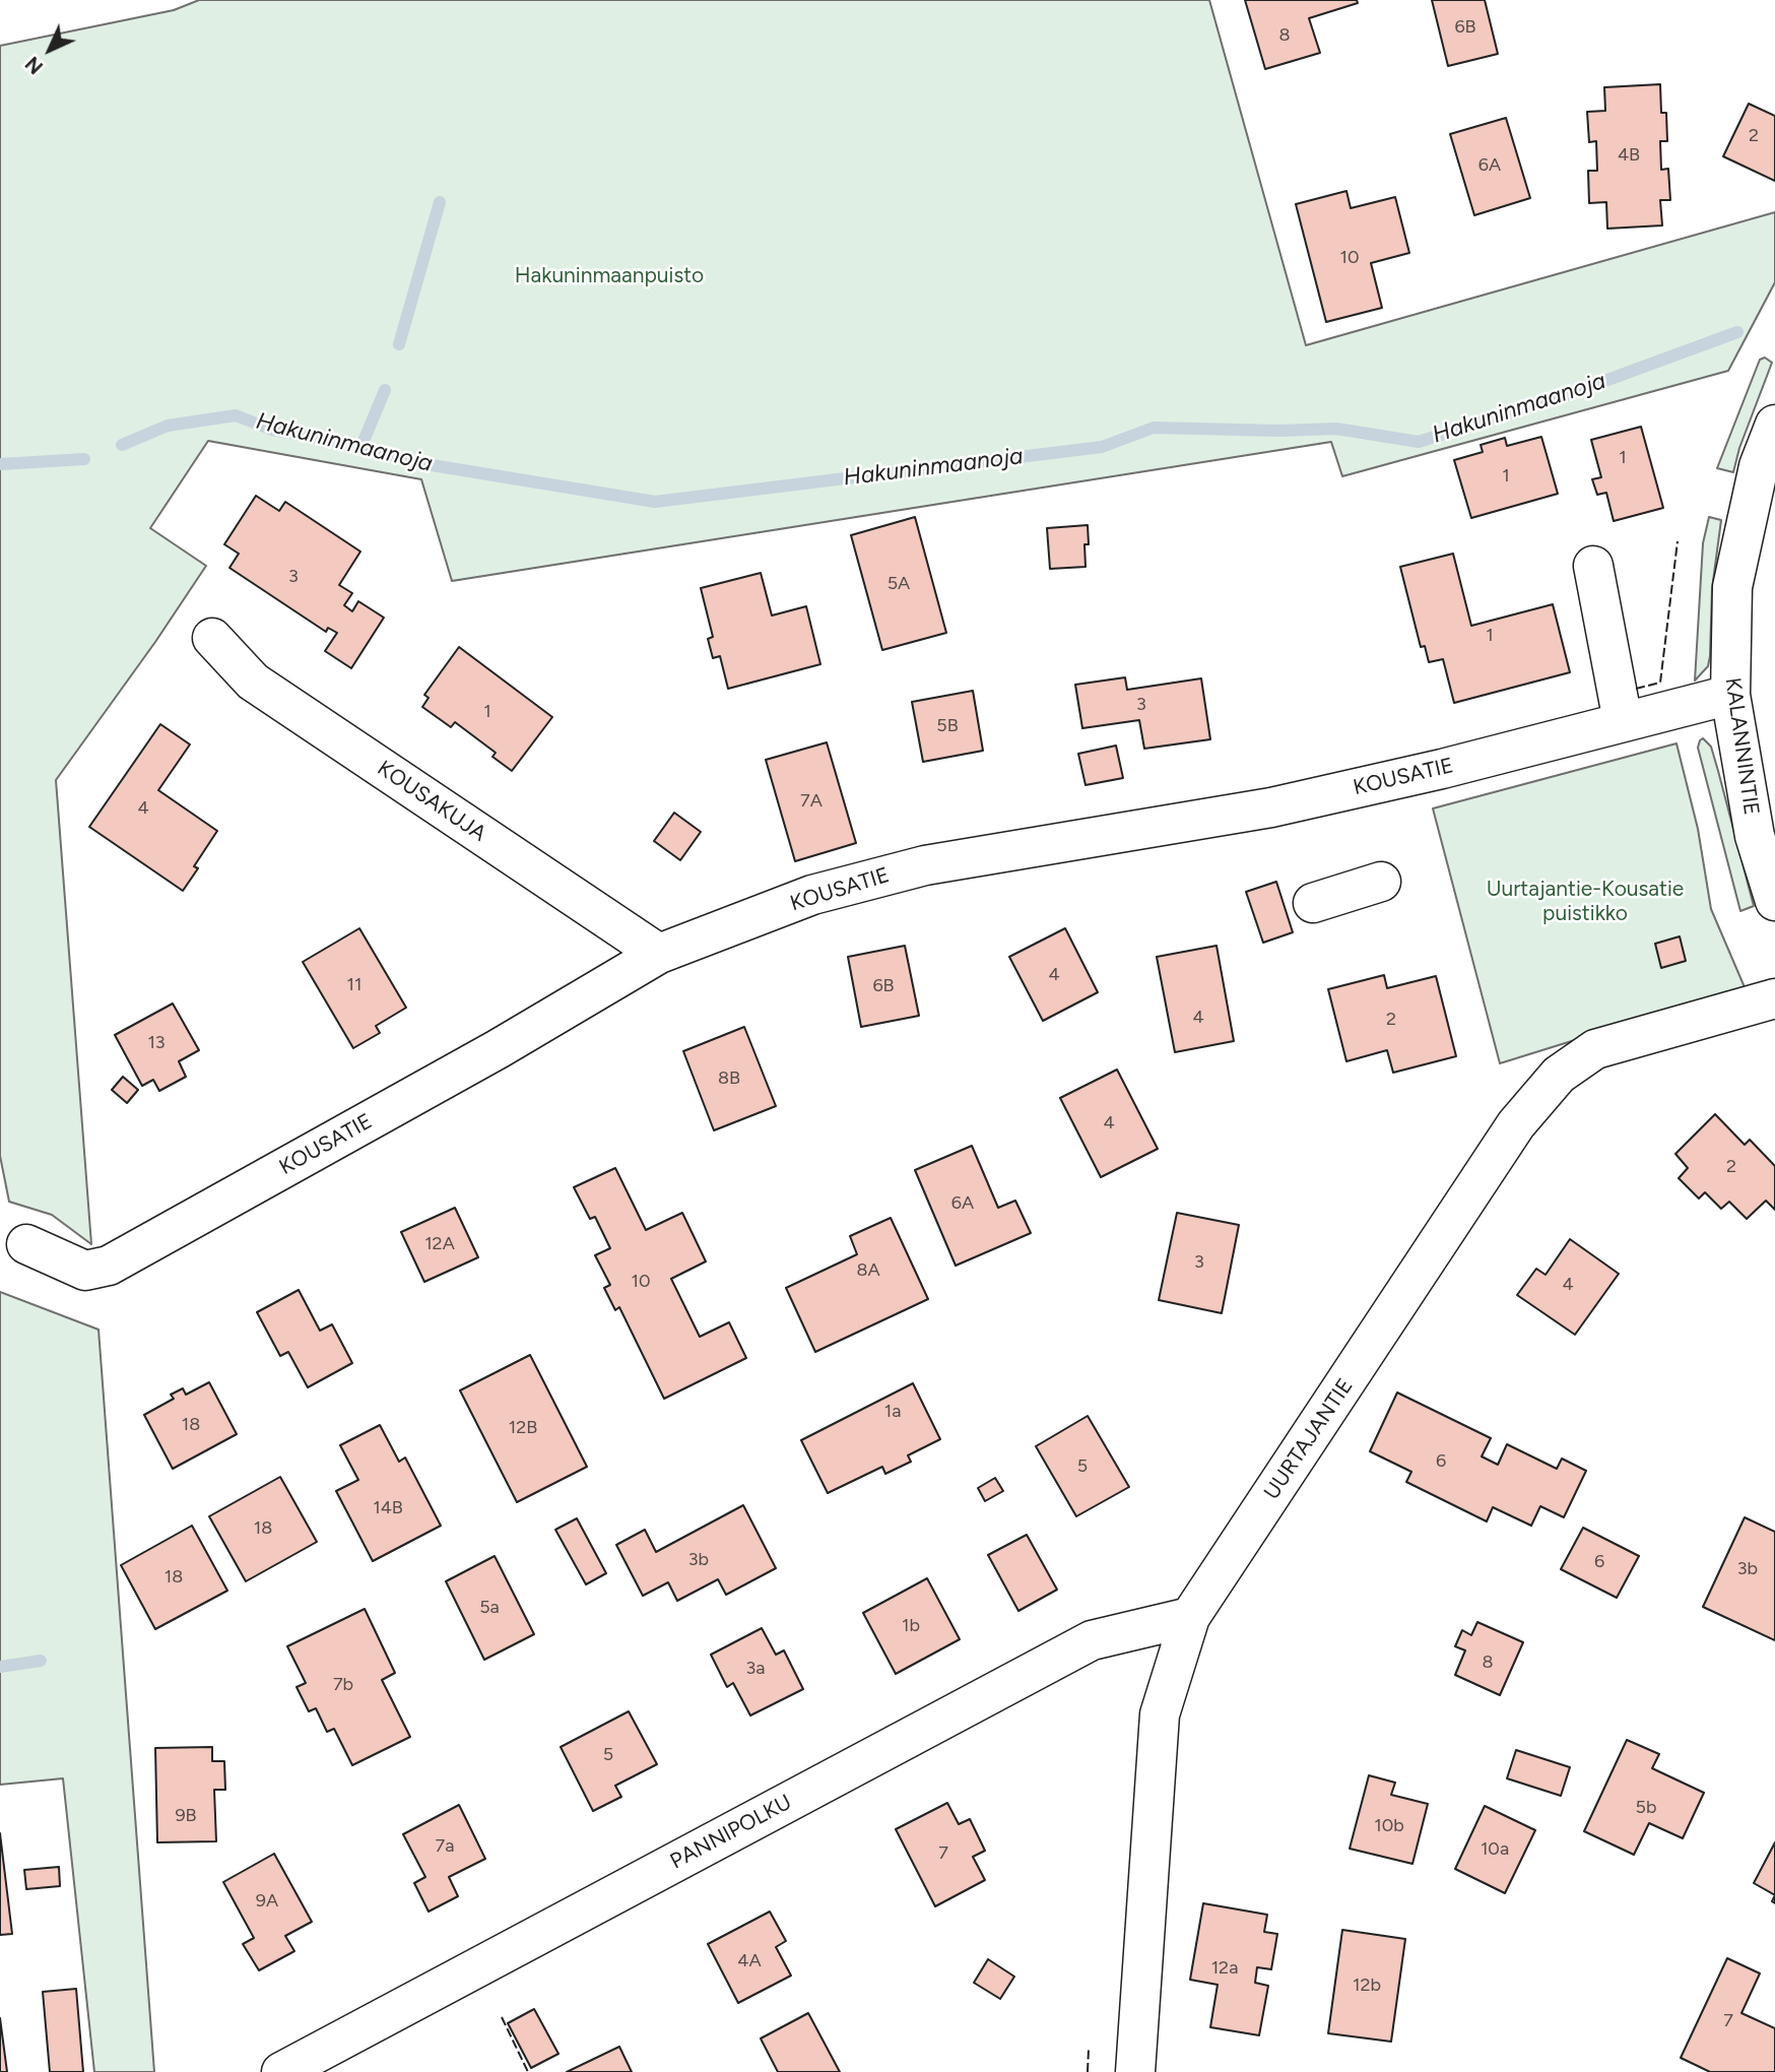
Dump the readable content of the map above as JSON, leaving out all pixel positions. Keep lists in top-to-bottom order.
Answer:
{
  "streets": {
    "street": [
      "KALANNINTIE",
      "KOUSATIE",
      "KOUSAKUJA",
      "UURTAJANTIE",
      "PANNIPOLKU"
    ]
  },
  "crossings": [
    ["KALANNINTIE", "KOUSATIE"],
    ["KOUSATIE", "KOUSAKUJA"],
    ["UURTAJANTIE", "PANNIPOLKU"]
  ],
  "water": ["Hakuninmaanoja"],
  "parks": ["Hakuninmaanpuisto", "Uurtajantie-Kousatie puistikko"],
  "house_numbers": [
    "6B",
    "8",
    "2",
    "4B",
    "6A",
    "10",
    "1",
    "1",
    "3",
    "5A",
    "1",
    "3",
    "1",
    "5B",
    "7A",
    "4",
    "4",
    "11",
    "6B",
    "4",
    "2",
    "13",
    "8B",
    "4",
    "2",
    "6A",
    "12A",
    "3",
    "8A",
    "10",
    "4",
    "1a",
    "18",
    "12B",
    "6",
    "5",
    "14B",
    "18",
    "3b",
    "6",
    "3b",
    "18",
    "5a",
    "1b",
    "8",
    "3a",
    "7b",
    "5",
    "5b",
    "9B",
    "10b",
    "7a",
    "10a",
    "7",
    "9A",
    "4A",
    "12a",
    "12b",
    "7"
  ],
  "north": "bottom left"
}
